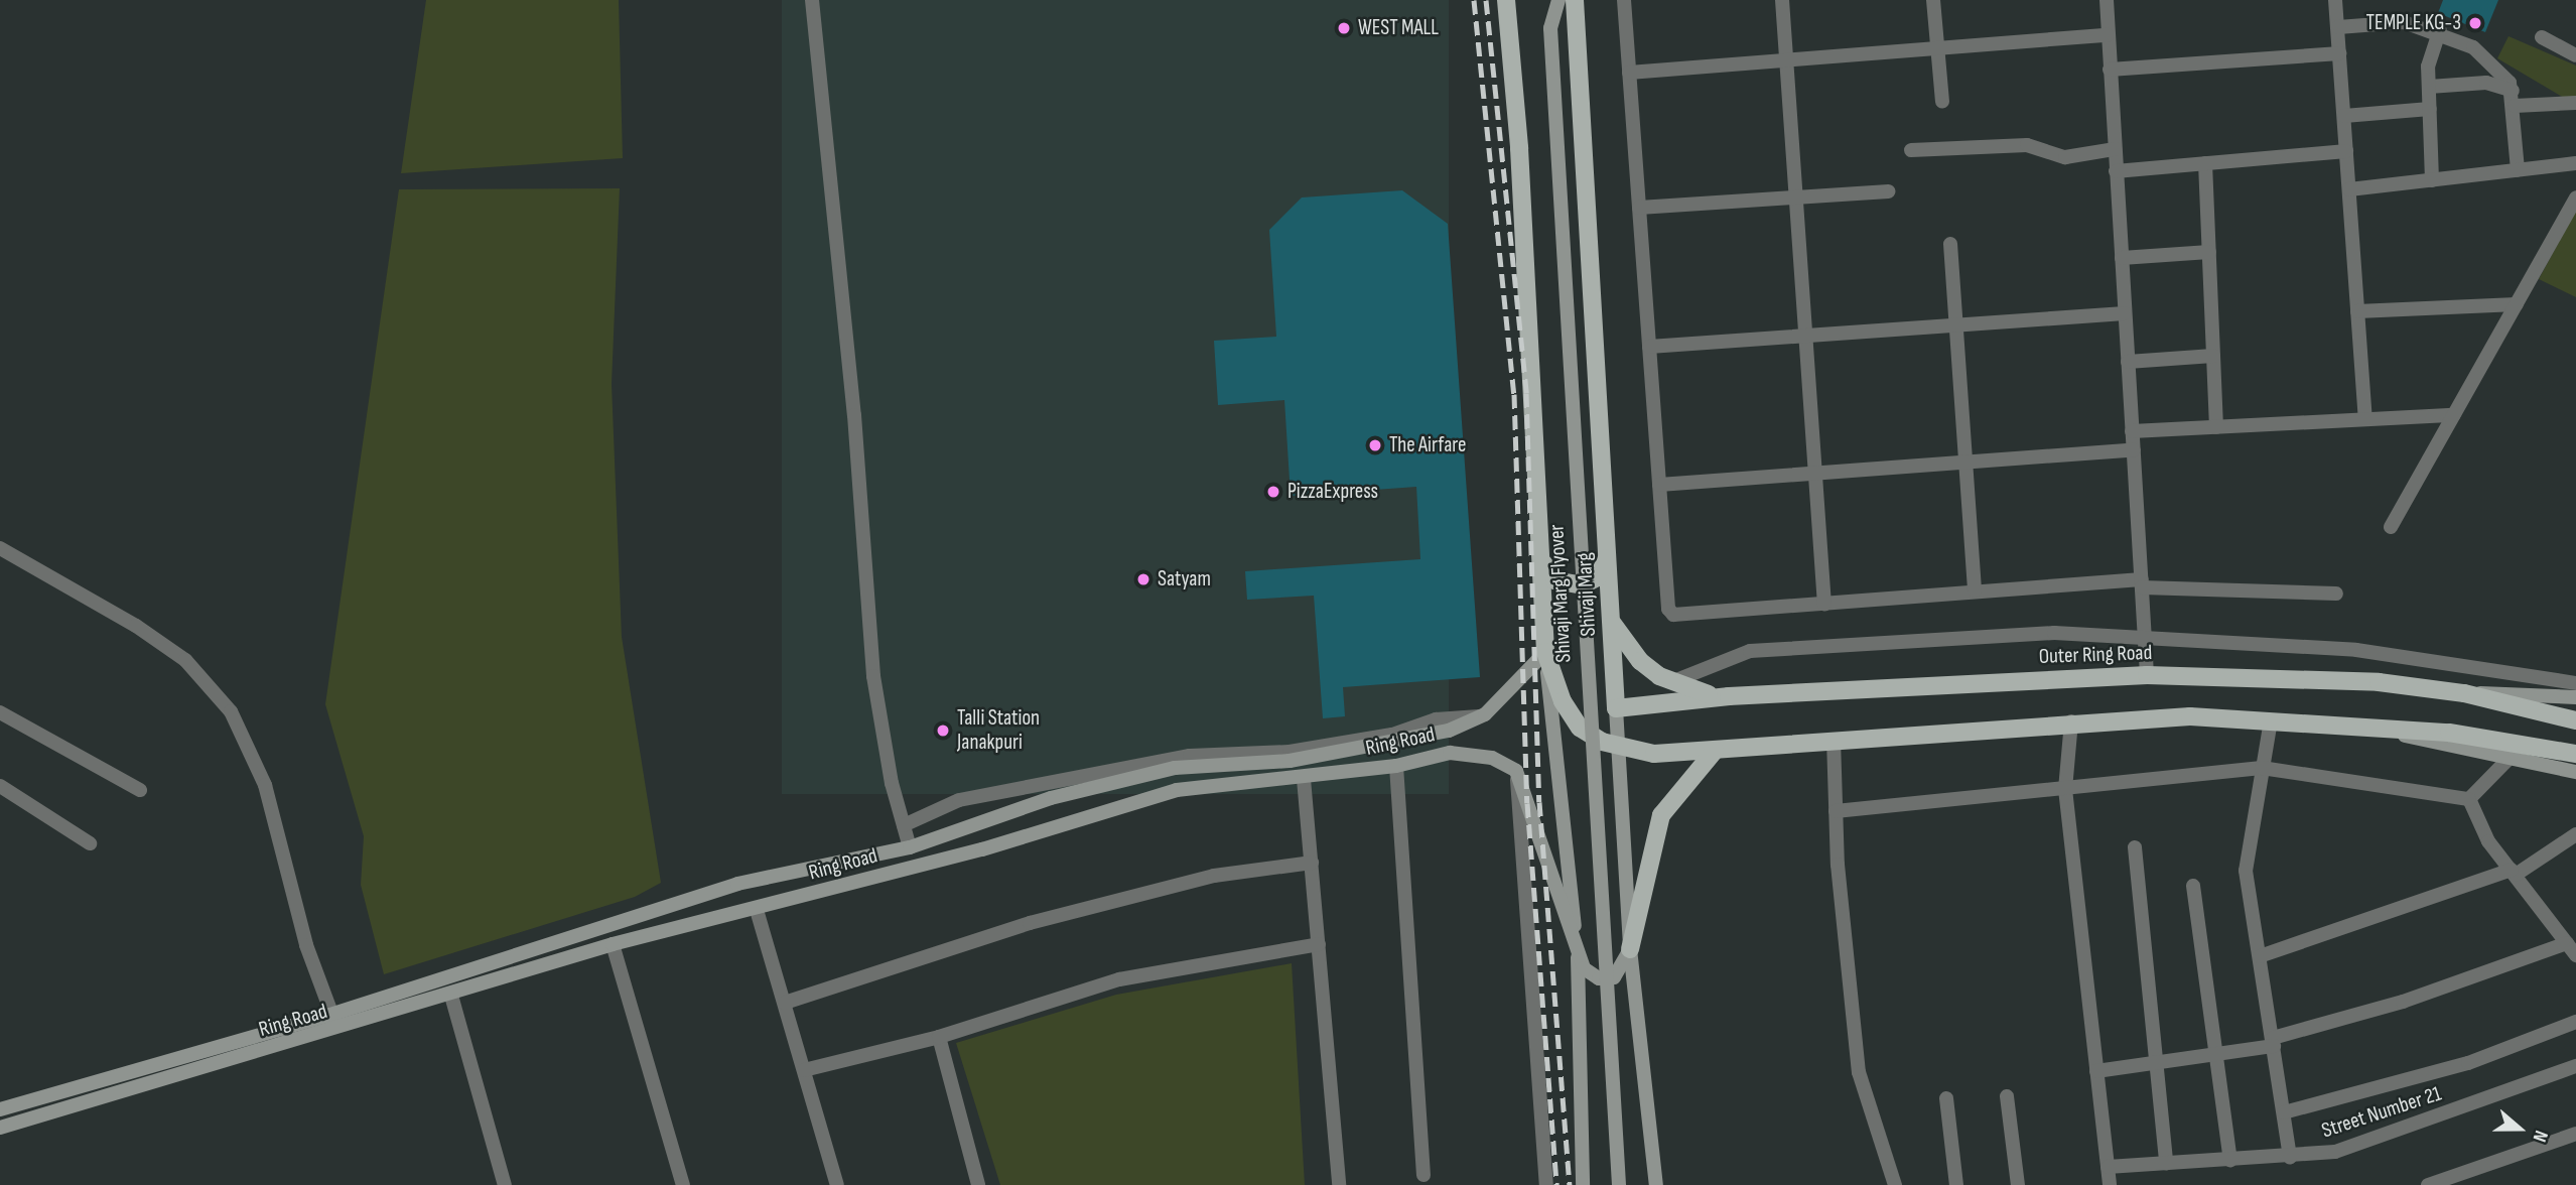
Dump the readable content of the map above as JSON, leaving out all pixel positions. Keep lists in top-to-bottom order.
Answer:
{
  "streets": {
    "main road": ["Shivaji Marg", "Outer Ring Road"],
    "street": ["Shivaji Marg Flyover", "Ring Road", "Street Number 21"]
  },
  "crossings": [
    ["Shivaji Marg", "Ring Road"]
  ],
  "places": [
    "TEMPLE KG-3",
    "WEST MALL",
    "The Airfare",
    "PizzaExpress",
    "Satyam",
    "Talli Station Janakpuri"
  ],
  "north": "right"
}
